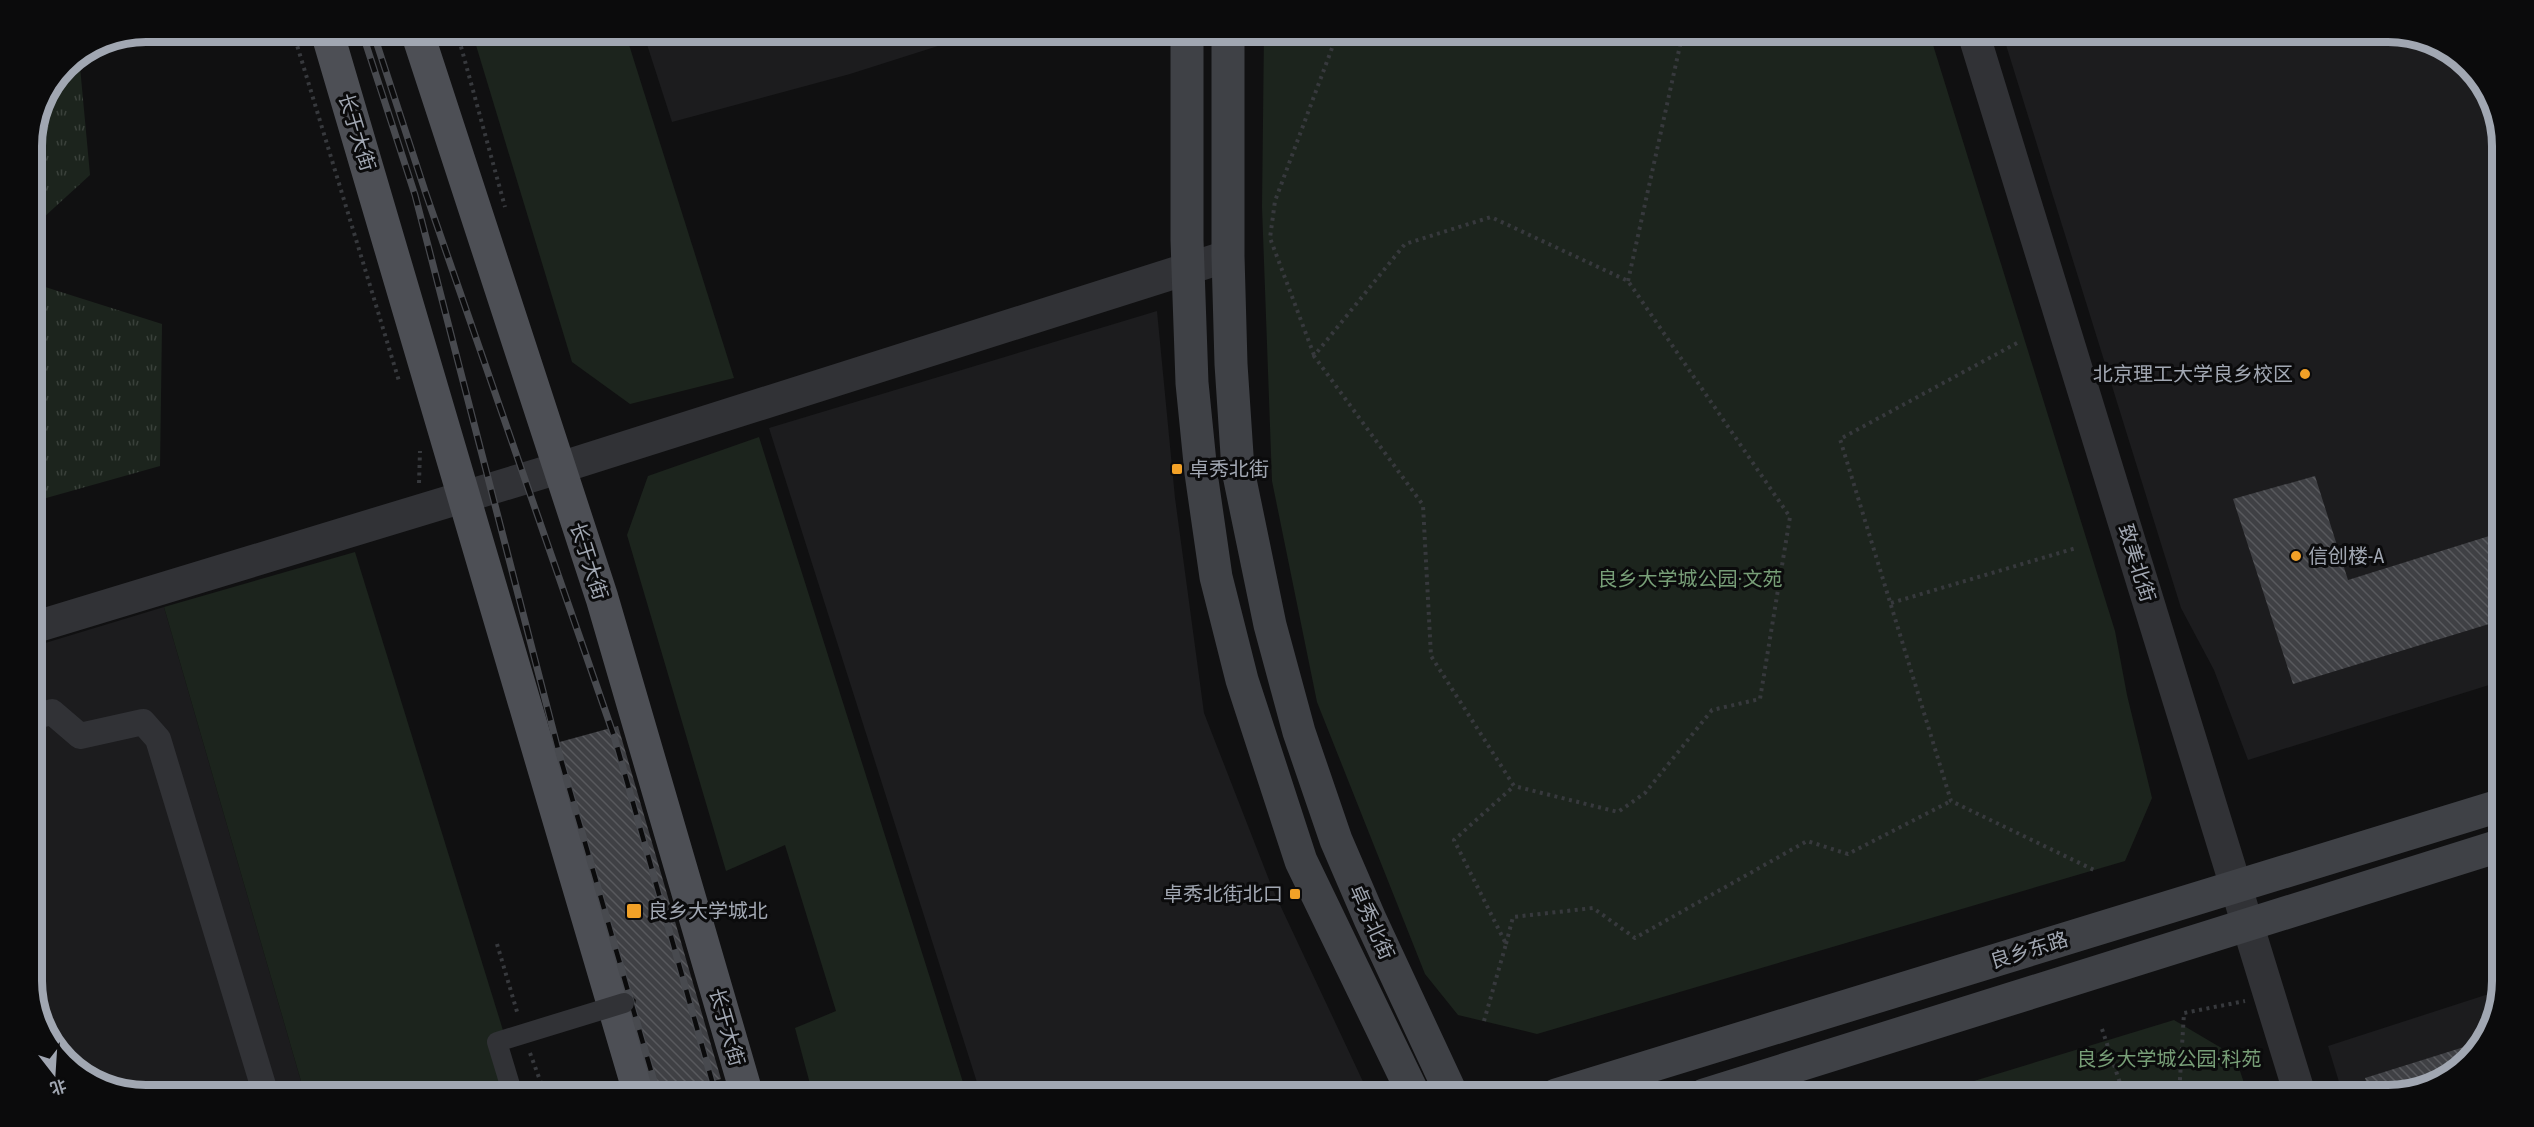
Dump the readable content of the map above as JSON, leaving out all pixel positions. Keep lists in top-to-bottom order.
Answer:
{
  "streets": {
    "main road": ["长于大街", "卓秀北街", "良乡东路"],
    "street": ["致美北街"]
  },
  "crossings": [
    ["致美北街", "良乡东路"]
  ],
  "parks": ["良乡大学城公园·文苑", "良乡大学城公园·科苑"],
  "places": {
    "other": ["北京理工大学良乡校区", "信创楼-A"],
    "transit": ["卓秀北街", "卓秀北街北口", "良乡大学城北"]
  },
  "north": "bottom"
}
